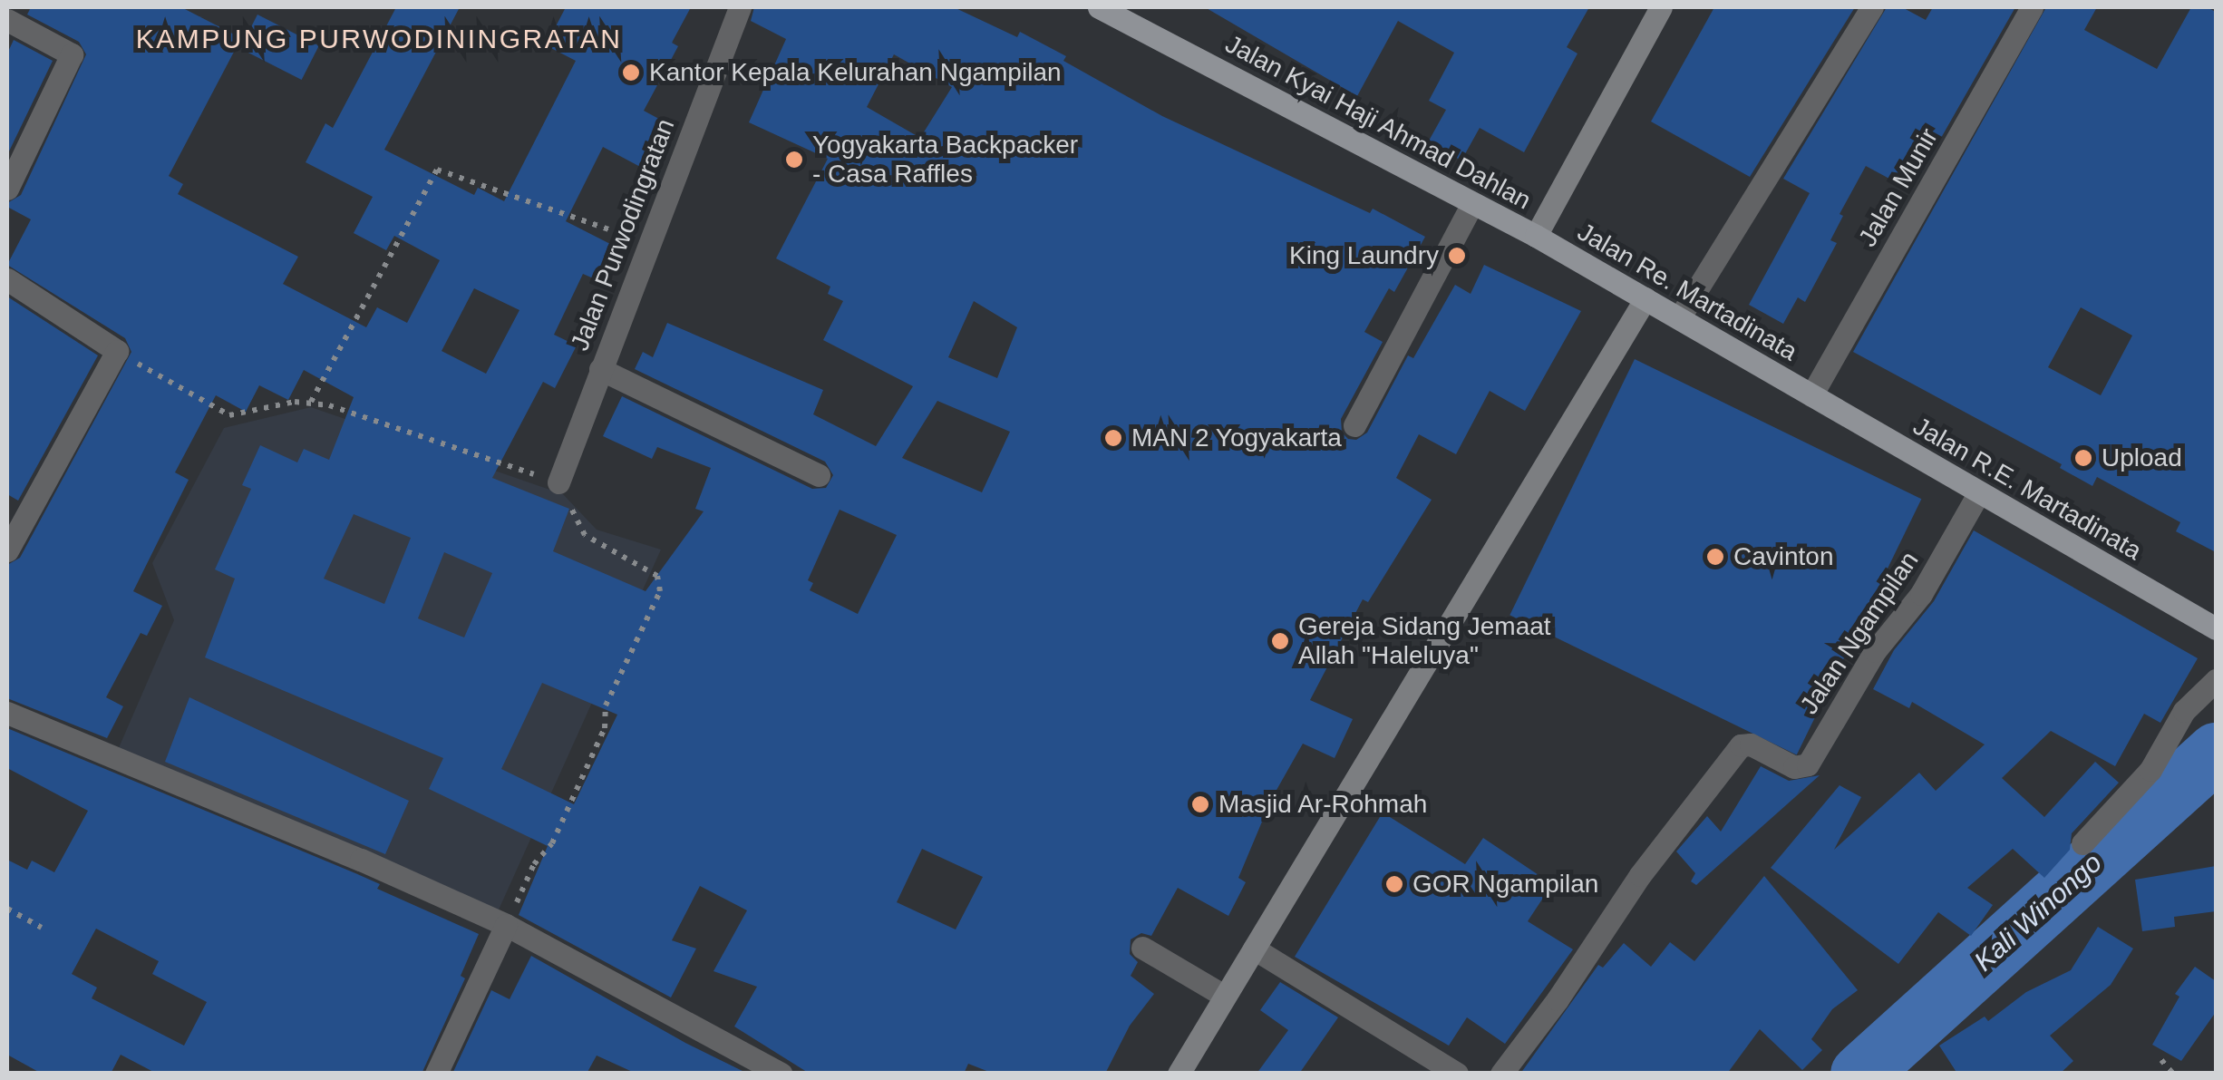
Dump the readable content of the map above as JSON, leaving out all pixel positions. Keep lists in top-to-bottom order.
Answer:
{
  "streets": {
    "main road": ["Jalan Kyai Haji Ahmad Dahlan", "Jalan Re. Martadinata", "Jalan R.E. Martadinata"],
    "street": ["Jalan Munir", "Jalan Purwodingratan", "Jalan Ngampilan"]
  },
  "crossings": [
    ["Jalan Kyai Haji Ahmad Dahlan", "Jalan Re. Martadinata"],
    ["Jalan Munir", "Jalan Re. Martadinata"],
    ["Jalan Munir", "Jalan R.E. Martadinata"],
    ["Jalan Re. Martadinata", "Jalan R.E. Martadinata"],
    ["Jalan R.E. Martadinata", "Jalan Ngampilan"]
  ],
  "districts": ["KAMPUNG PURWODININGRATAN"],
  "water": ["Kali Winongo"],
  "places": [
    "Kantor Kepala Kelurahan Ngampilan",
    "Yogyakarta Backpacker - Casa Raffles",
    "King Laundry",
    "MAN 2 Yogyakarta",
    "Upload",
    "Cavinton",
    "Gereja Sidang Jemaat Allah \"Haleluya\"",
    "Masjid Ar-Rohmah",
    "GOR Ngampilan"
  ]
}
